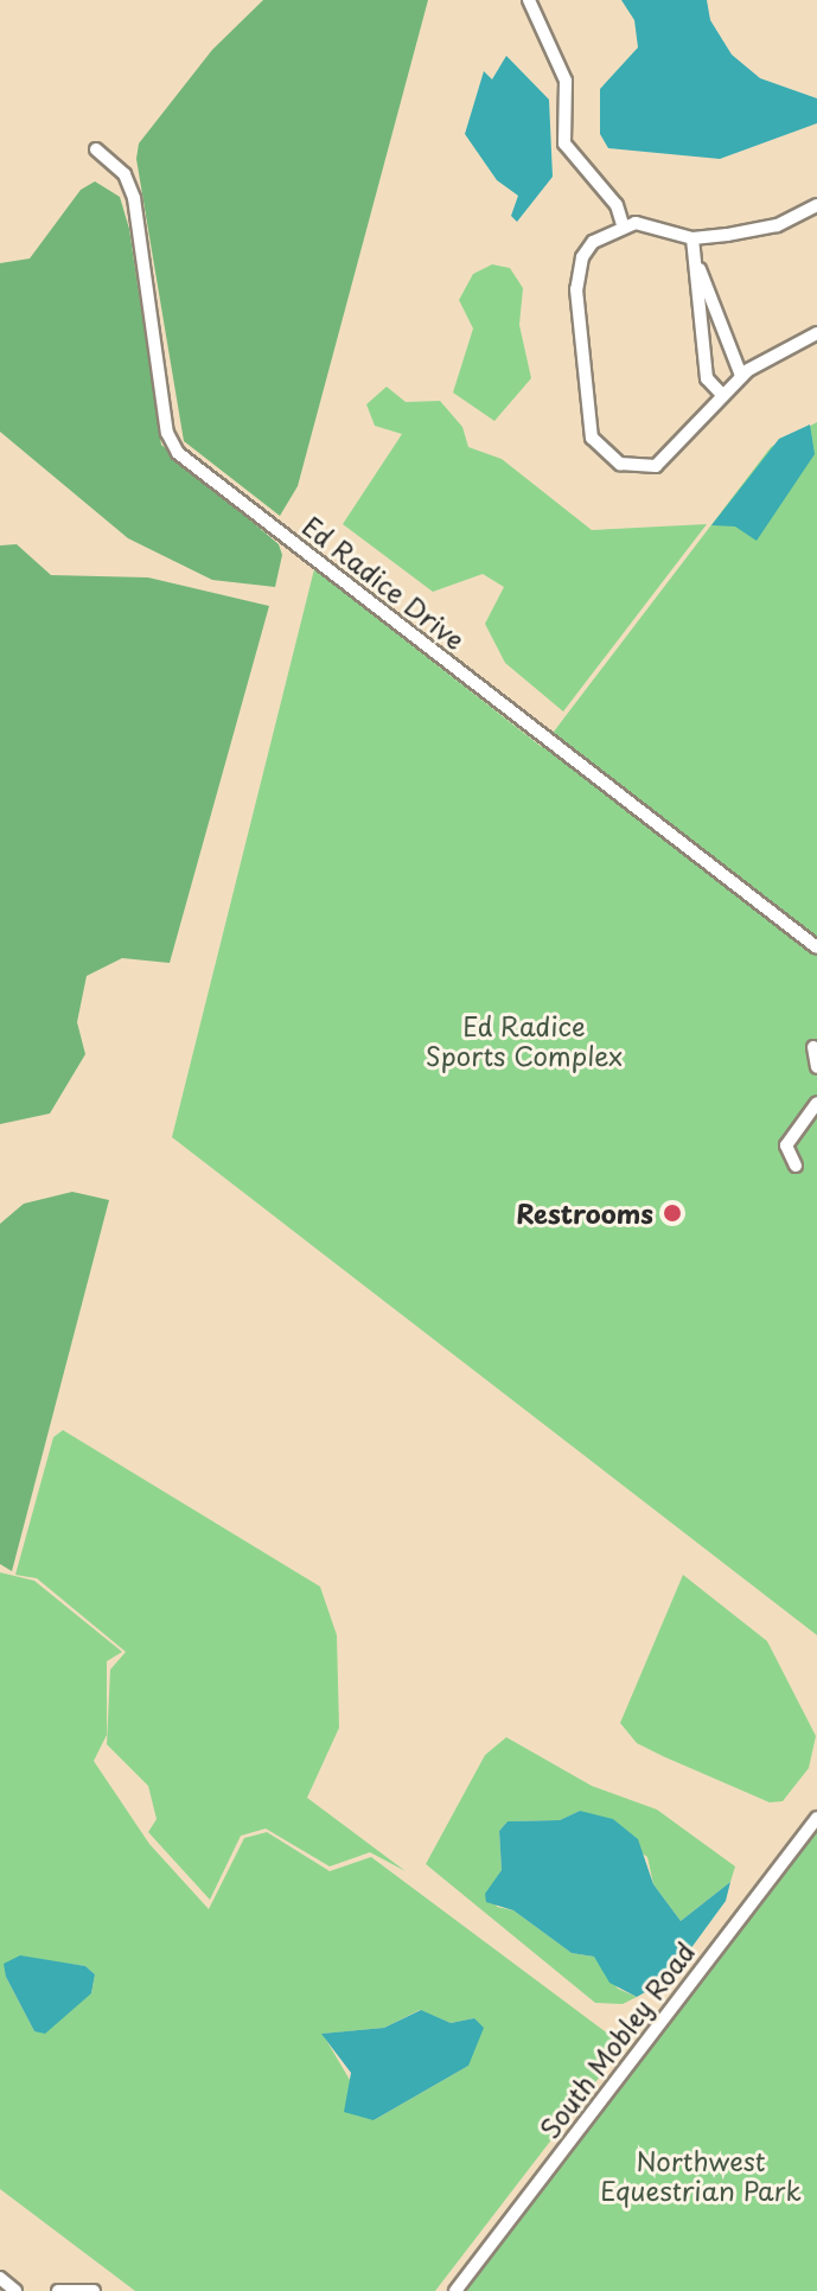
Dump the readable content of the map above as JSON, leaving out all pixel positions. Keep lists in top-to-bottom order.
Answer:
{
  "streets": {
    "street": ["Ed Radice Drive", "South Mobley Road"]
  },
  "parks": ["Ed Radice Sports Complex", "Northwest Equestrian Park"],
  "places": ["Restrooms"]
}
